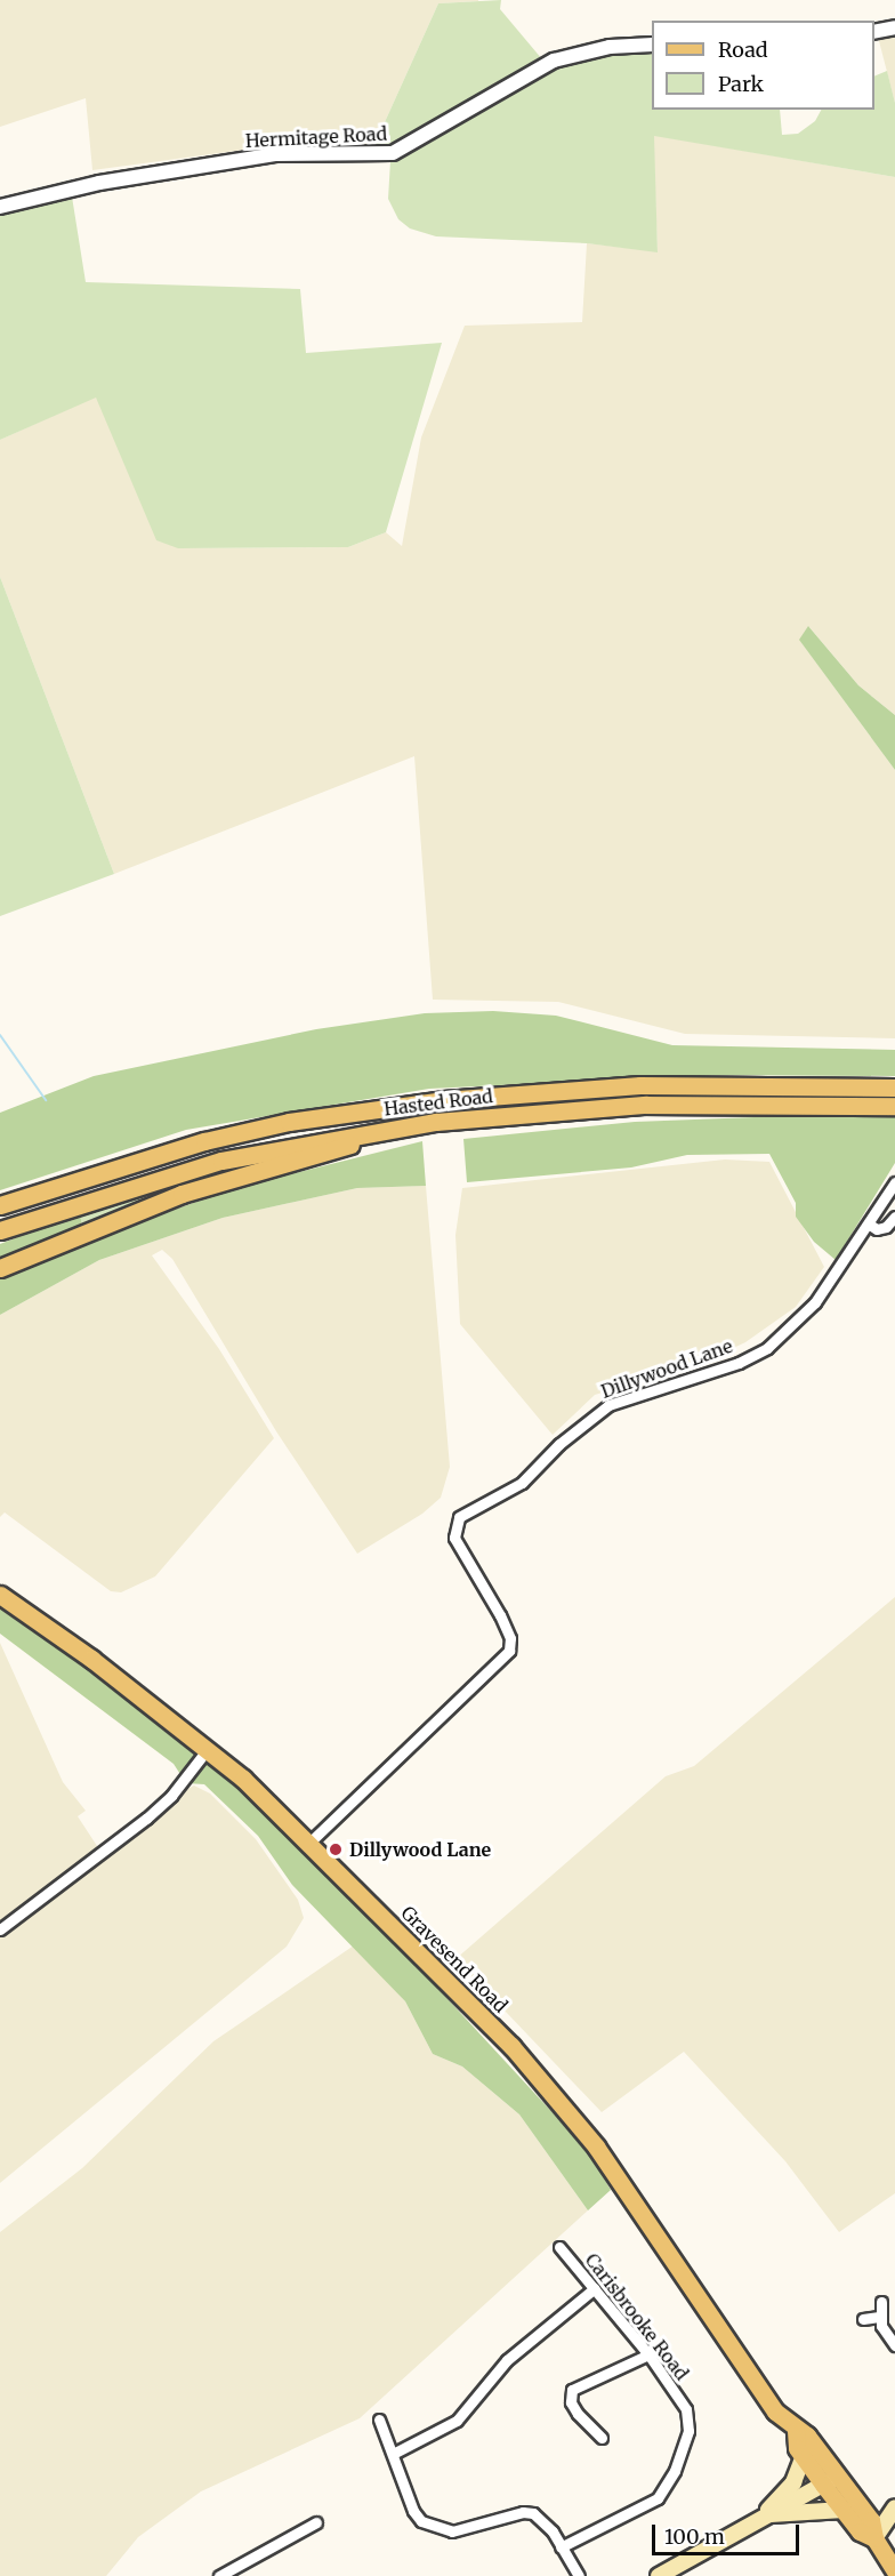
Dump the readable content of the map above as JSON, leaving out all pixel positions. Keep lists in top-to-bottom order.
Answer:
{
  "streets": {
    "main road": ["Hasted Road", "Gravesend Road"],
    "street": ["Hermitage Road", "Dillywood Lane", "Carisbrooke Road"]
  },
  "crossings": [
    ["Dillywood Lane", "Gravesend Road"]
  ],
  "places": ["Dillywood Lane"],
  "legend": ["Road", "Park"],
  "scale_bar": "100 m"
}
